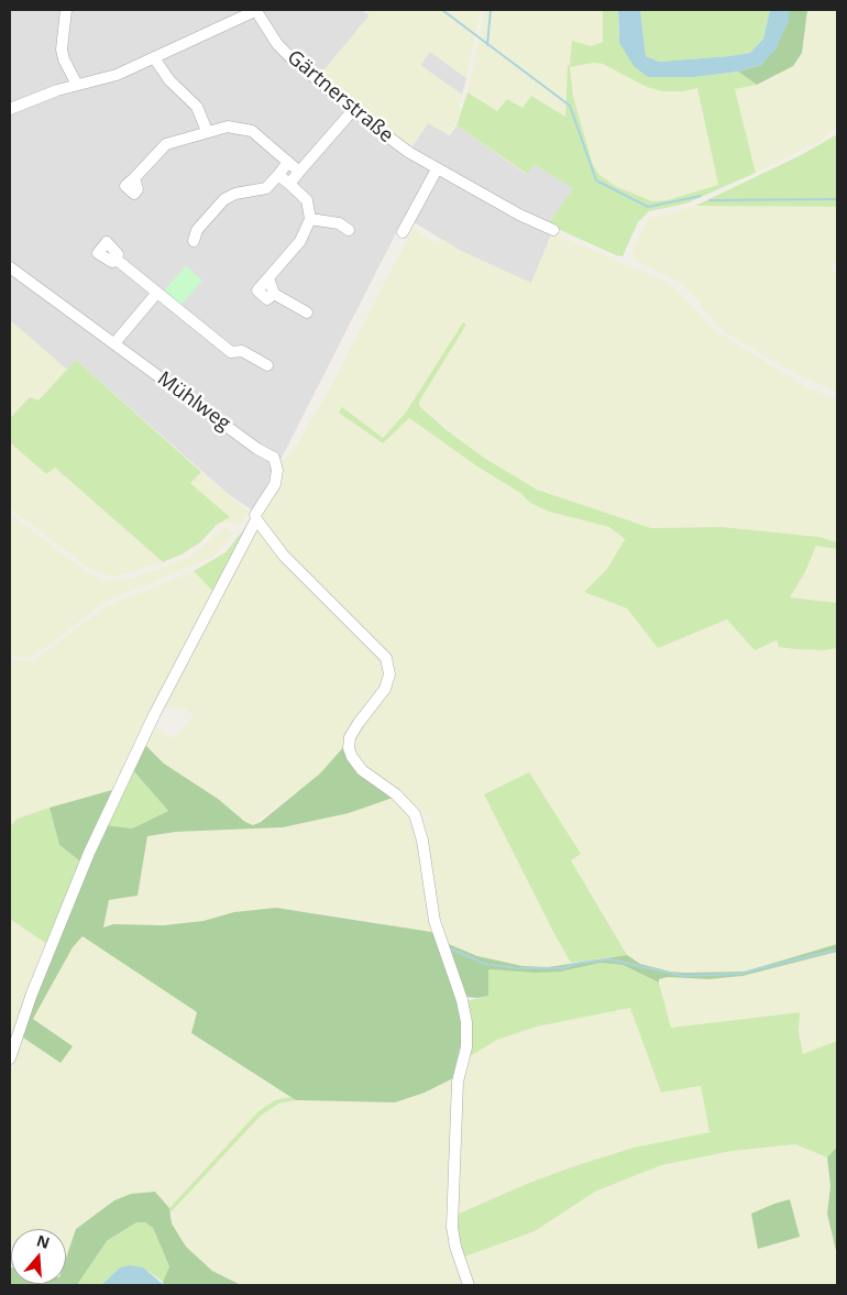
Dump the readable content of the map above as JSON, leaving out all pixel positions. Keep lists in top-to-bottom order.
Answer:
{
  "streets": {
    "street": ["Gärtnerstraße", "Mühlweg"]
  },
  "north": "top"
}
